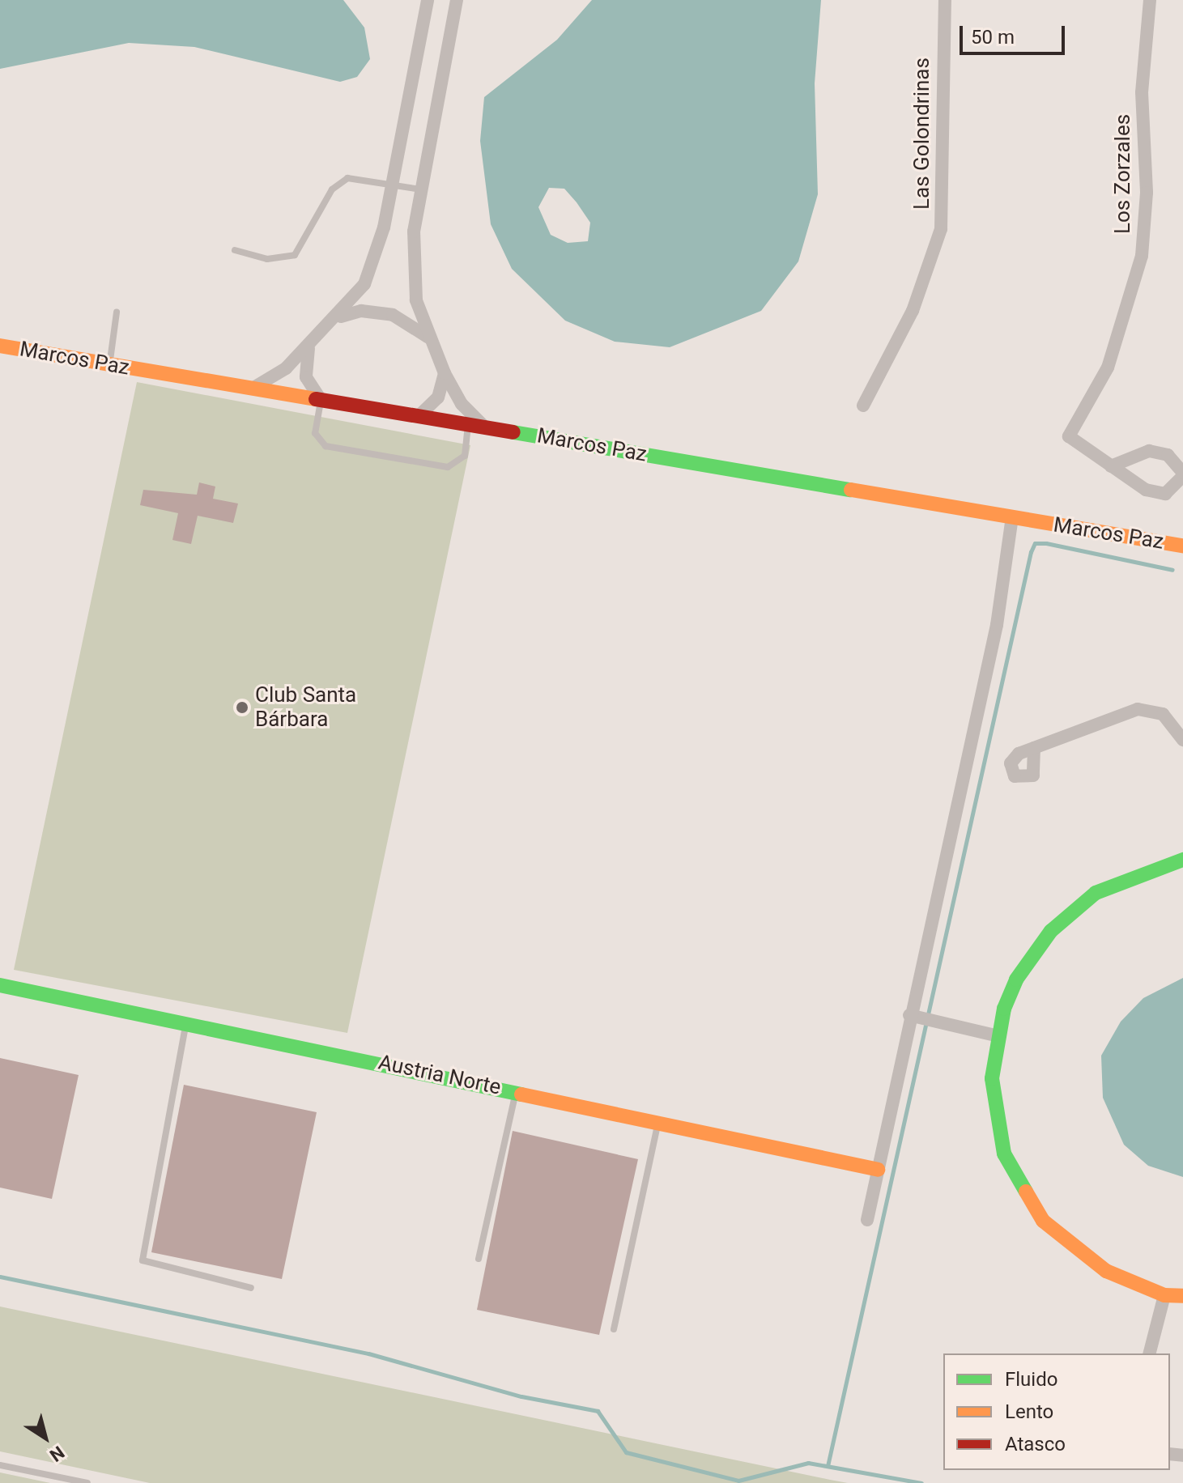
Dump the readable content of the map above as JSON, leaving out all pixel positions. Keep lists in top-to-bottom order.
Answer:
{
  "streets": {
    "street": [
      "Las Golondrinas",
      "Los Zorzales",
      "Marcos Paz",
      "Austria Norte"
    ]
  },
  "places": ["Club Santa Bárbara"],
  "legend": ["Fluido", "Lento", "Atasco"],
  "scale_bar": "50 m",
  "north": "bottom right"
}
